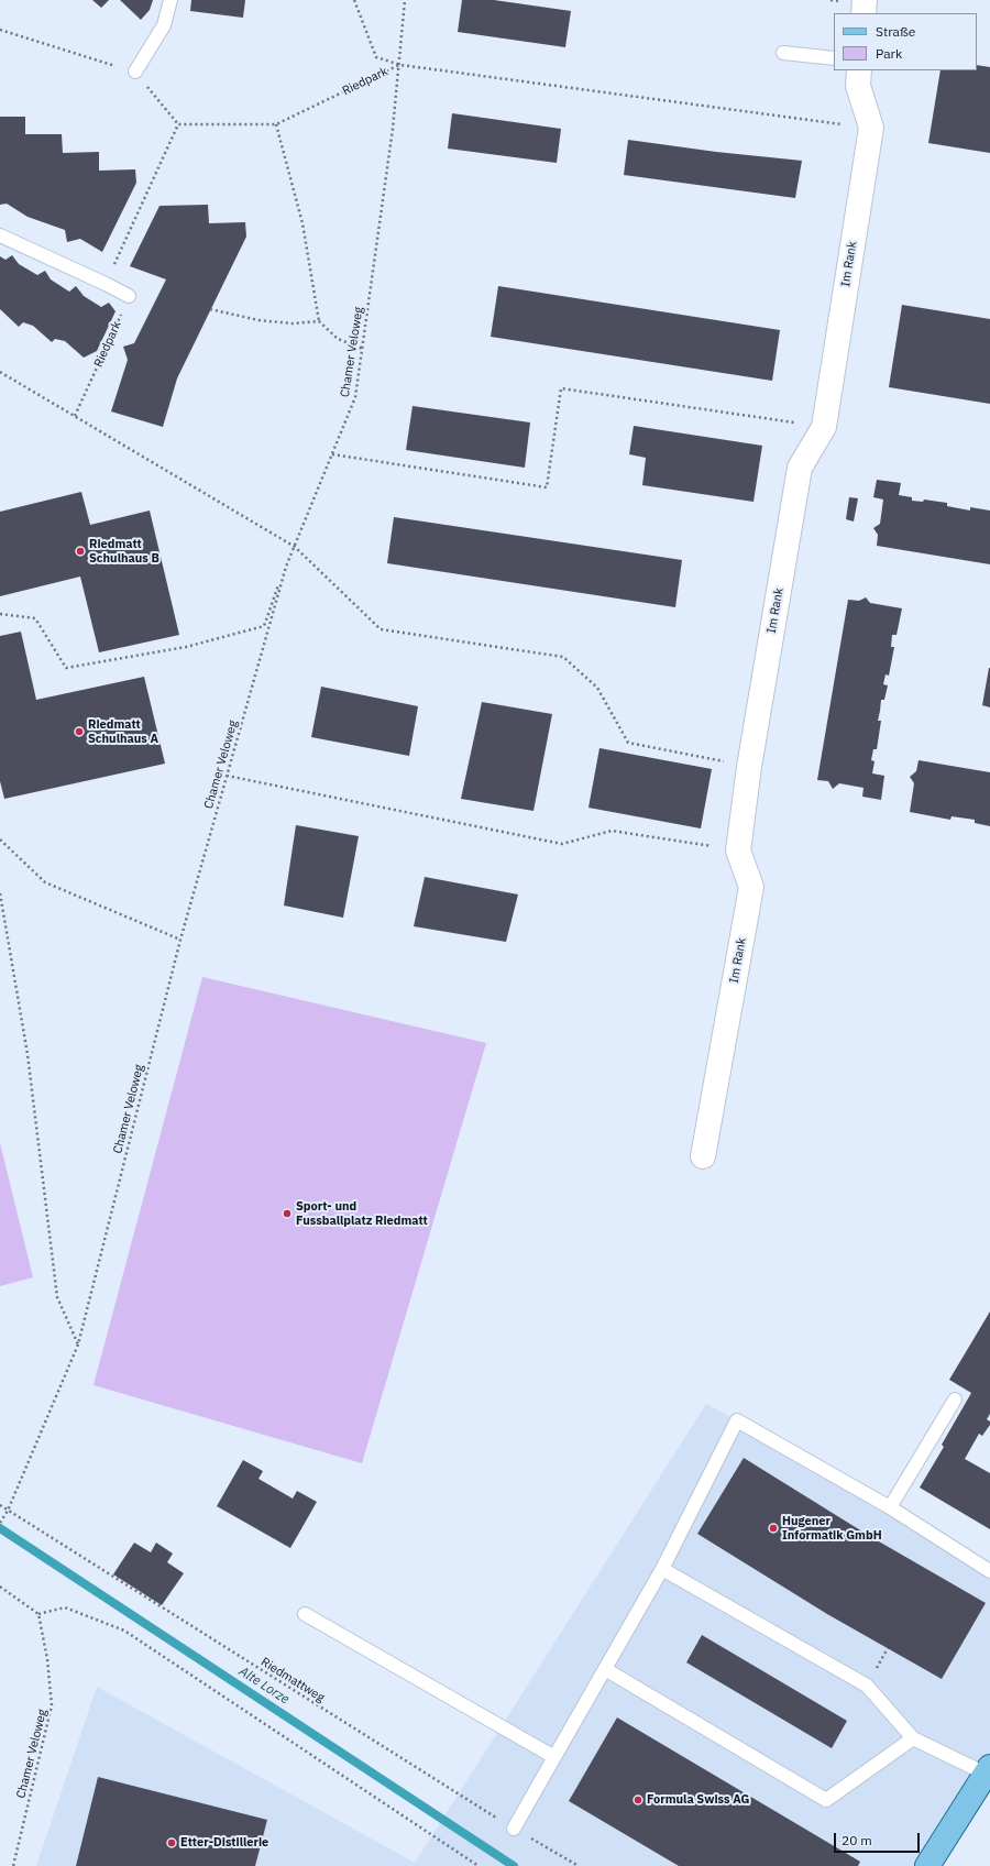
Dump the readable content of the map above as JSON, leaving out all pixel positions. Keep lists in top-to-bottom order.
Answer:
{
  "streets": {
    "street": ["Im Rank"],
    "path": ["Riedpark", "Chamer Veloweg", "Riedmattweg"]
  },
  "crossings": [
    ["Riedpark", "Chamer Veloweg"],
    ["Chamer Veloweg", "Riedmattweg"]
  ],
  "water": ["Alte Lorze"],
  "places": [
    "Riedmatt Schulhaus B",
    "Riedmatt Schulhaus A",
    "Sport- und Fussballplatz Riedmatt",
    "Hugener Informatik GmbH",
    "Formula Swiss AG",
    "Etter-Distillerie"
  ],
  "legend": ["Straße", "Park"],
  "scale_bar": "20 m"
}
